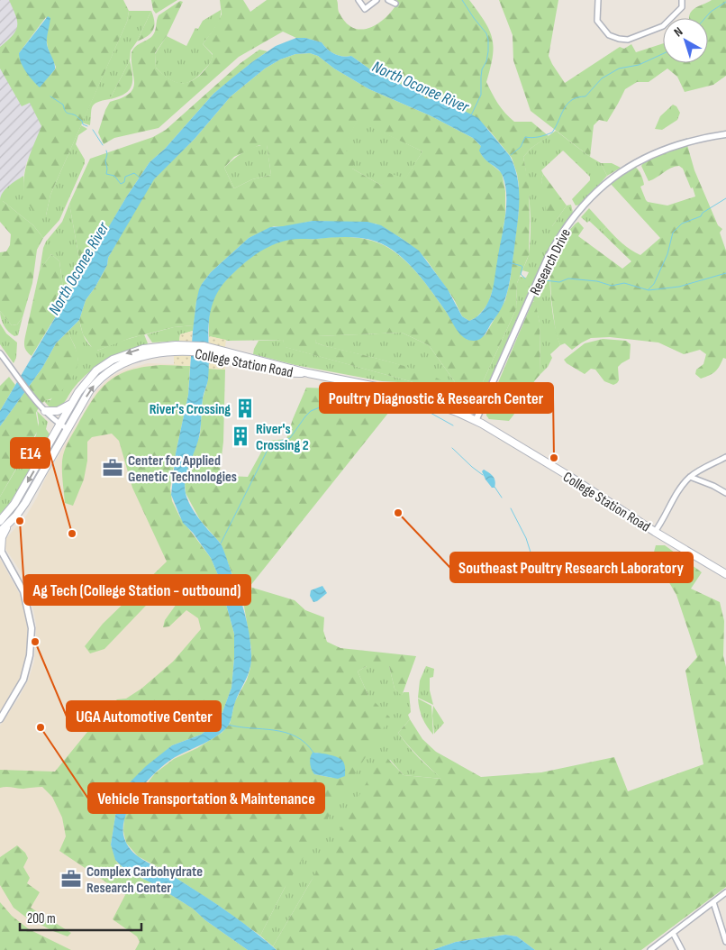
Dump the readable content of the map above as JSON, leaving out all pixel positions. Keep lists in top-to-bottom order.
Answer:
{
  "streets": {
    "main road": ["College Station Road"],
    "street": ["Research Drive"]
  },
  "crossings": [
    ["Research Drive", "College Station Road"]
  ],
  "water": ["North Oconee River"],
  "places": {
    "building": ["River's Crossing", "River's Crossing 2"],
    "other": [
      "Poultry Diagnostic & Research Center",
      "Southeast Poultry Research Laboratory",
      "Ag Tech (College Station - outbound)",
      "E14",
      "UGA Automotive Center",
      "Vehicle Transportation & Maintenance"
    ],
    "office": ["Center for Applied Genetic Technologies", "Complex Carbohydrate Research Center"]
  },
  "scale_bar": "200 m",
  "north": "top left"
}
